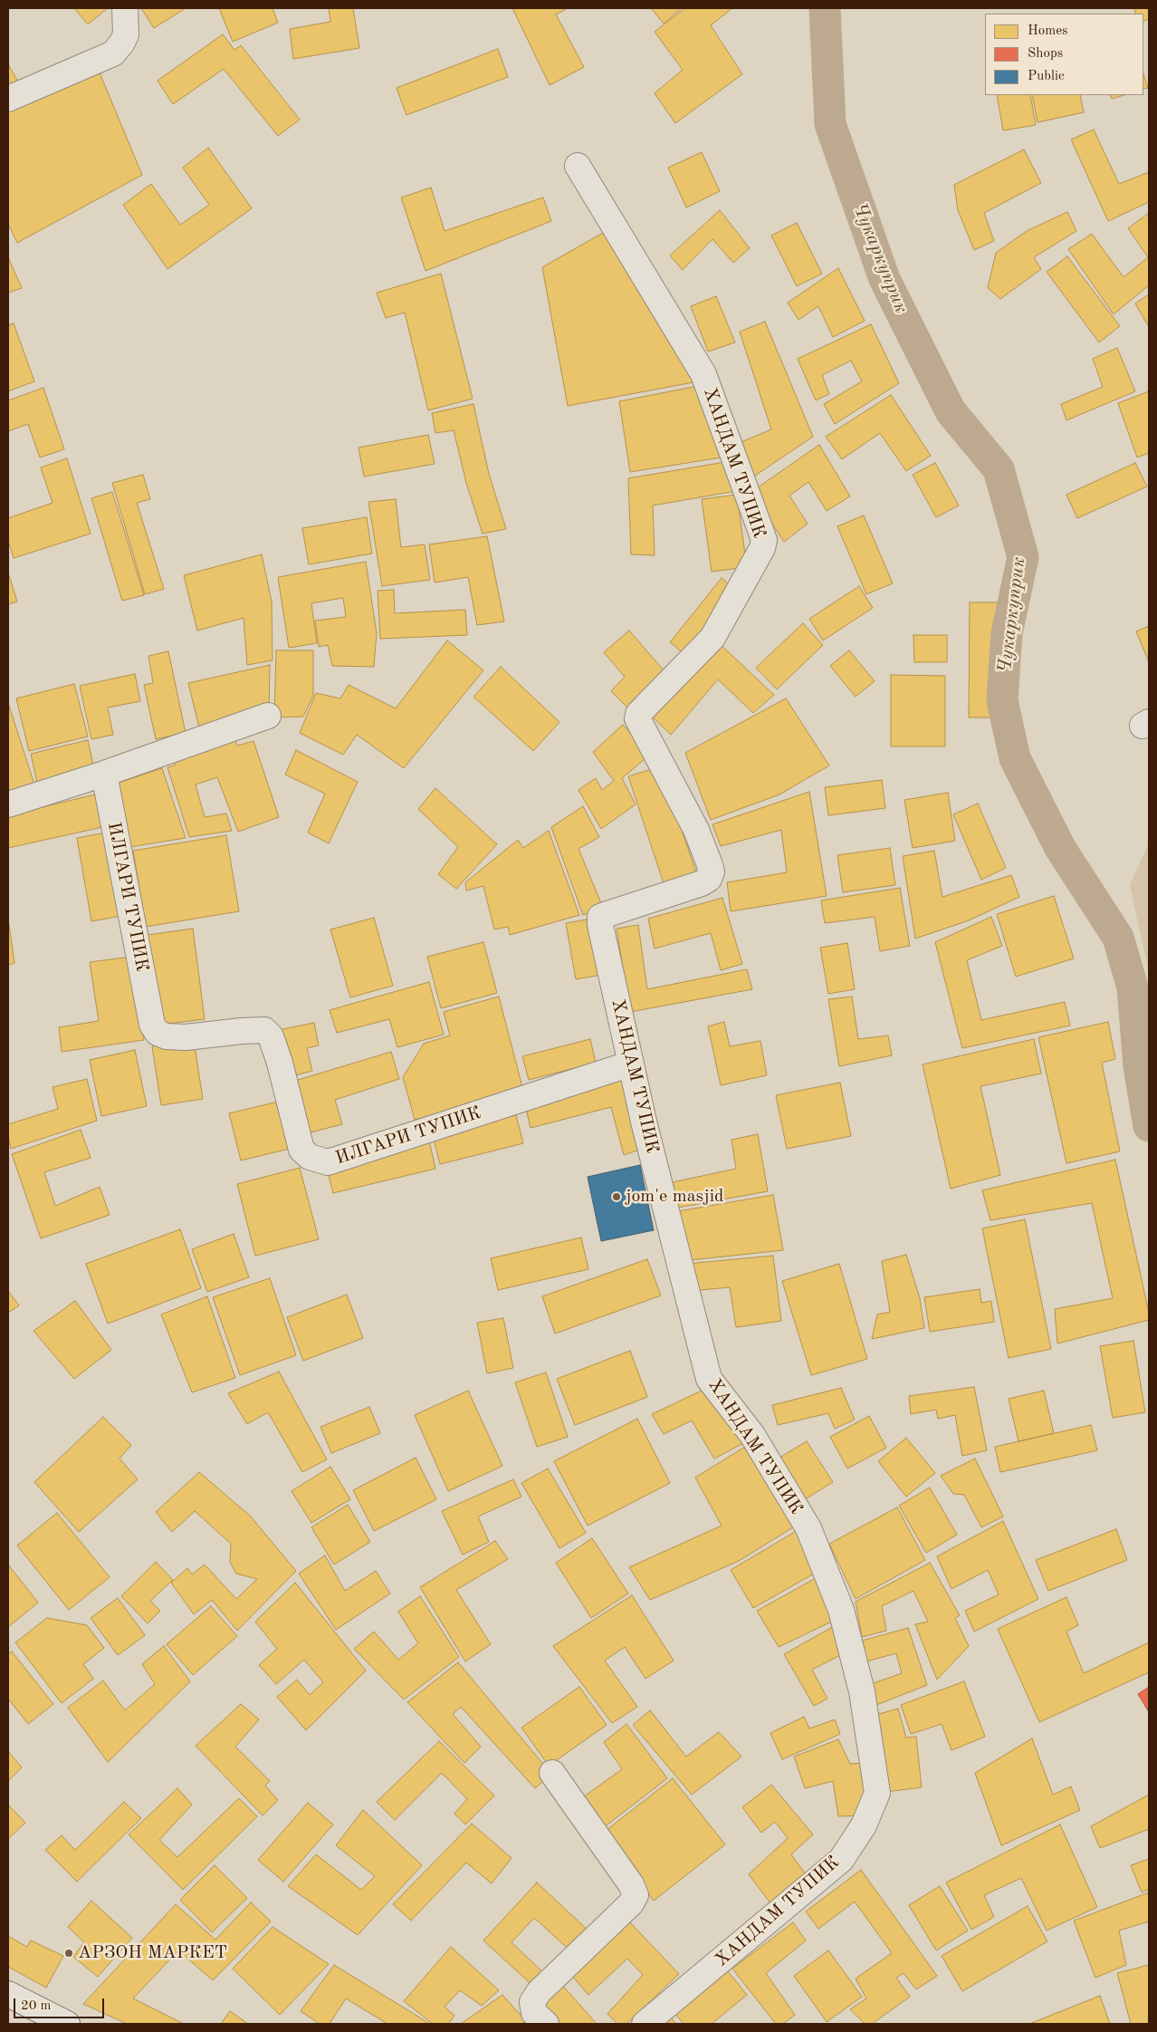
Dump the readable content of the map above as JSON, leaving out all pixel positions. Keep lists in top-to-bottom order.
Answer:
{
  "streets": {
    "street": ["ХАНДАМ ТУПИК", "ИЛГАРИ ТУПИК"]
  },
  "crossings": [
    ["ХАНДАМ ТУПИК", "ИЛГАРИ ТУПИК"]
  ],
  "water": ["Чукаркуприк"],
  "places": ["jom'e masjid", "АРЗОН МАРКЕТ"],
  "legend": ["Homes", "Shops", "Public"],
  "scale_bar": "20 m"
}
